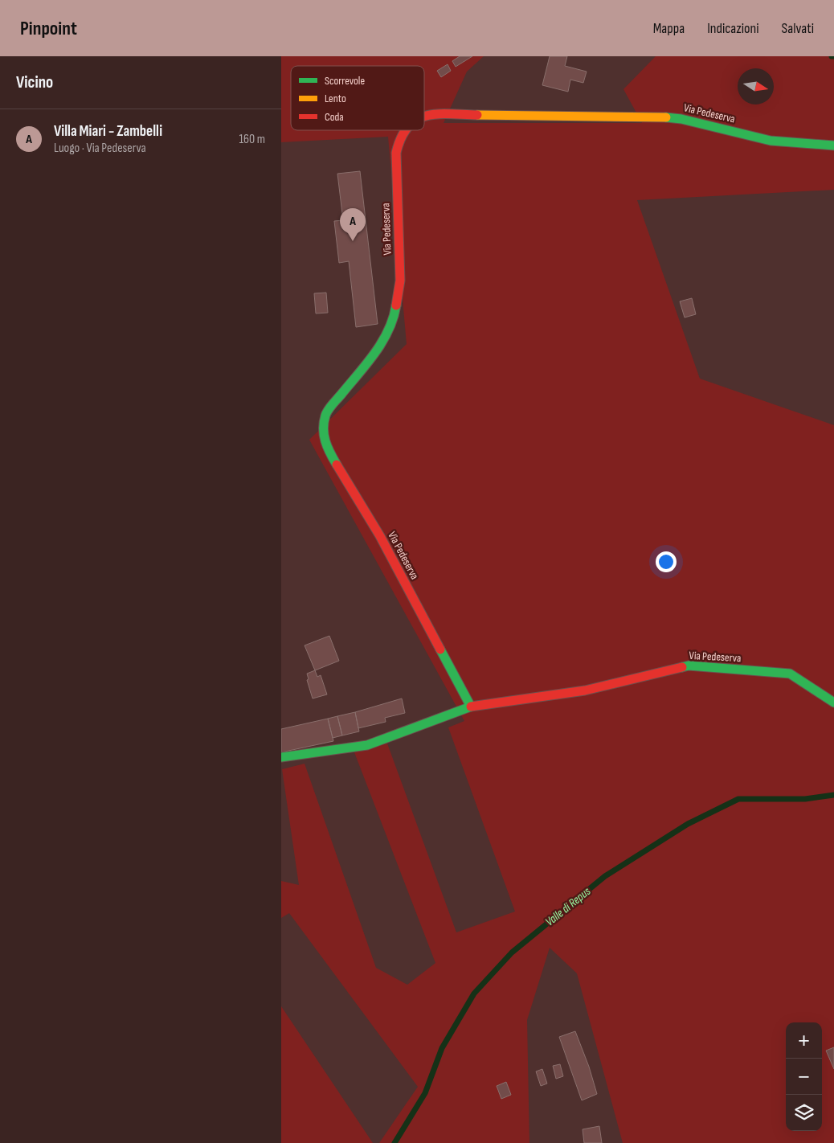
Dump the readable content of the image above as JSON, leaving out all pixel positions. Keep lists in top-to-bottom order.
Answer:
{
  "streets": {
    "street": ["Via Pedeserva"]
  },
  "water": ["Valle di Repus"],
  "legend": ["Scorrevole", "Lento", "Coda"],
  "north": "right",
  "page": {
    "header": "Pinpoint",
    "nav": ["Mappa", "Indicazioni", "Salvati"],
    "heading": "Vicino",
    "list": [
      {
        "mark": "A",
        "name": "Villa Miari - Zambelli",
        "note": "Luogo · Via Pedeserva",
        "value": "160 m"
      }
    ],
    "pins": "A",
    "map_buttons": ["+", "−"]
  }
}
